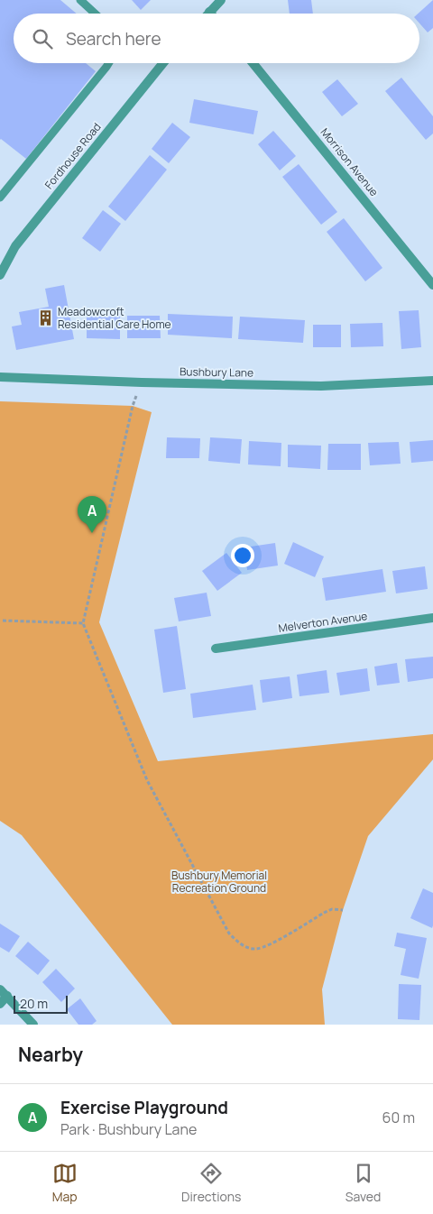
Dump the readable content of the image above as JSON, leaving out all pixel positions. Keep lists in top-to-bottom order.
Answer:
{
  "streets": {
    "street": [
      "Fordhouse Road",
      "Morrison Avenue",
      "Bushbury Lane",
      "Melverton Avenue"
    ]
  },
  "parks": ["Bushbury Memorial Recreation Ground"],
  "places": {
    "building": ["Meadowcroft Residential Care Home"]
  },
  "scale_bar": "20 m",
  "page": {
    "search": "Search here",
    "pins": "A",
    "scale": "20 m",
    "heading": "Nearby",
    "list": [
      {
        "mark": "A",
        "name": "Exercise Playground",
        "note": "Park · Bushbury Lane",
        "value": "60 m"
      }
    ],
    "nav": ["Map", "Directions", "Saved"]
  }
}
